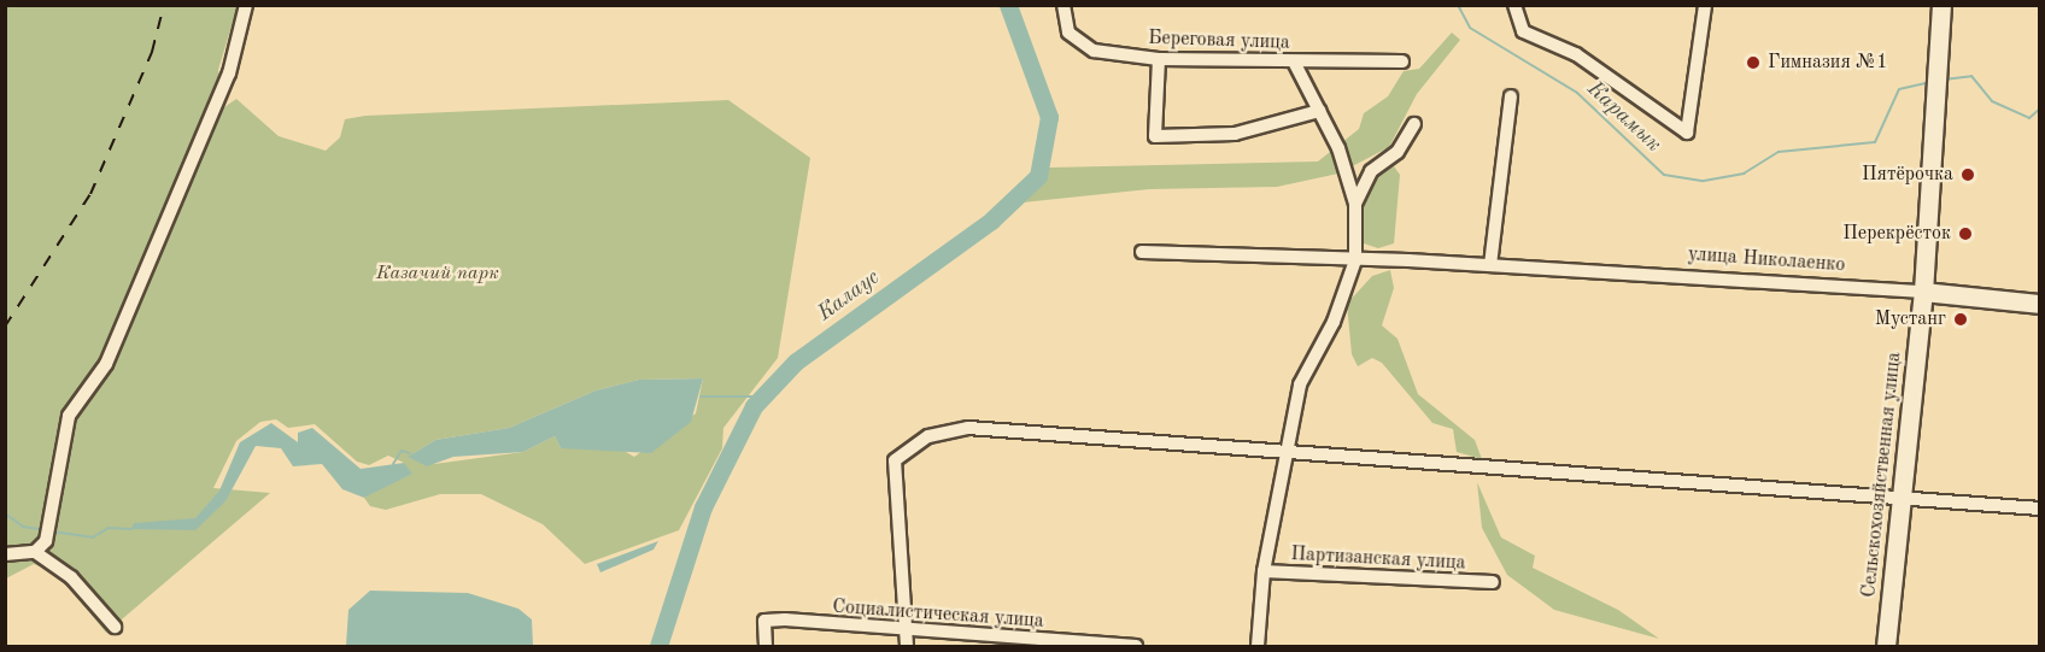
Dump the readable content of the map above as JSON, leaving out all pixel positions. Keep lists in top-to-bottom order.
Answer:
{
  "streets": {
    "main road": ["улица Николаенко", "Сельскохозяйственная улица"],
    "street": ["Береговая улица", "Партизанская улица", "Социалистическая улица"]
  },
  "crossings": [
    ["Береговая улица", "Партизанская улица"],
    ["улица Николаенко", "Сельскохозяйственная улица"],
    ["улица Николаенко", "Партизанская улица"]
  ],
  "water": ["Карамык", "Калаус"],
  "parks": ["Казачий парк"],
  "places": [
    "Гимназия №1",
    "Пятёрочка",
    "Перекрёсток",
    "Мустанг"
  ]
}
